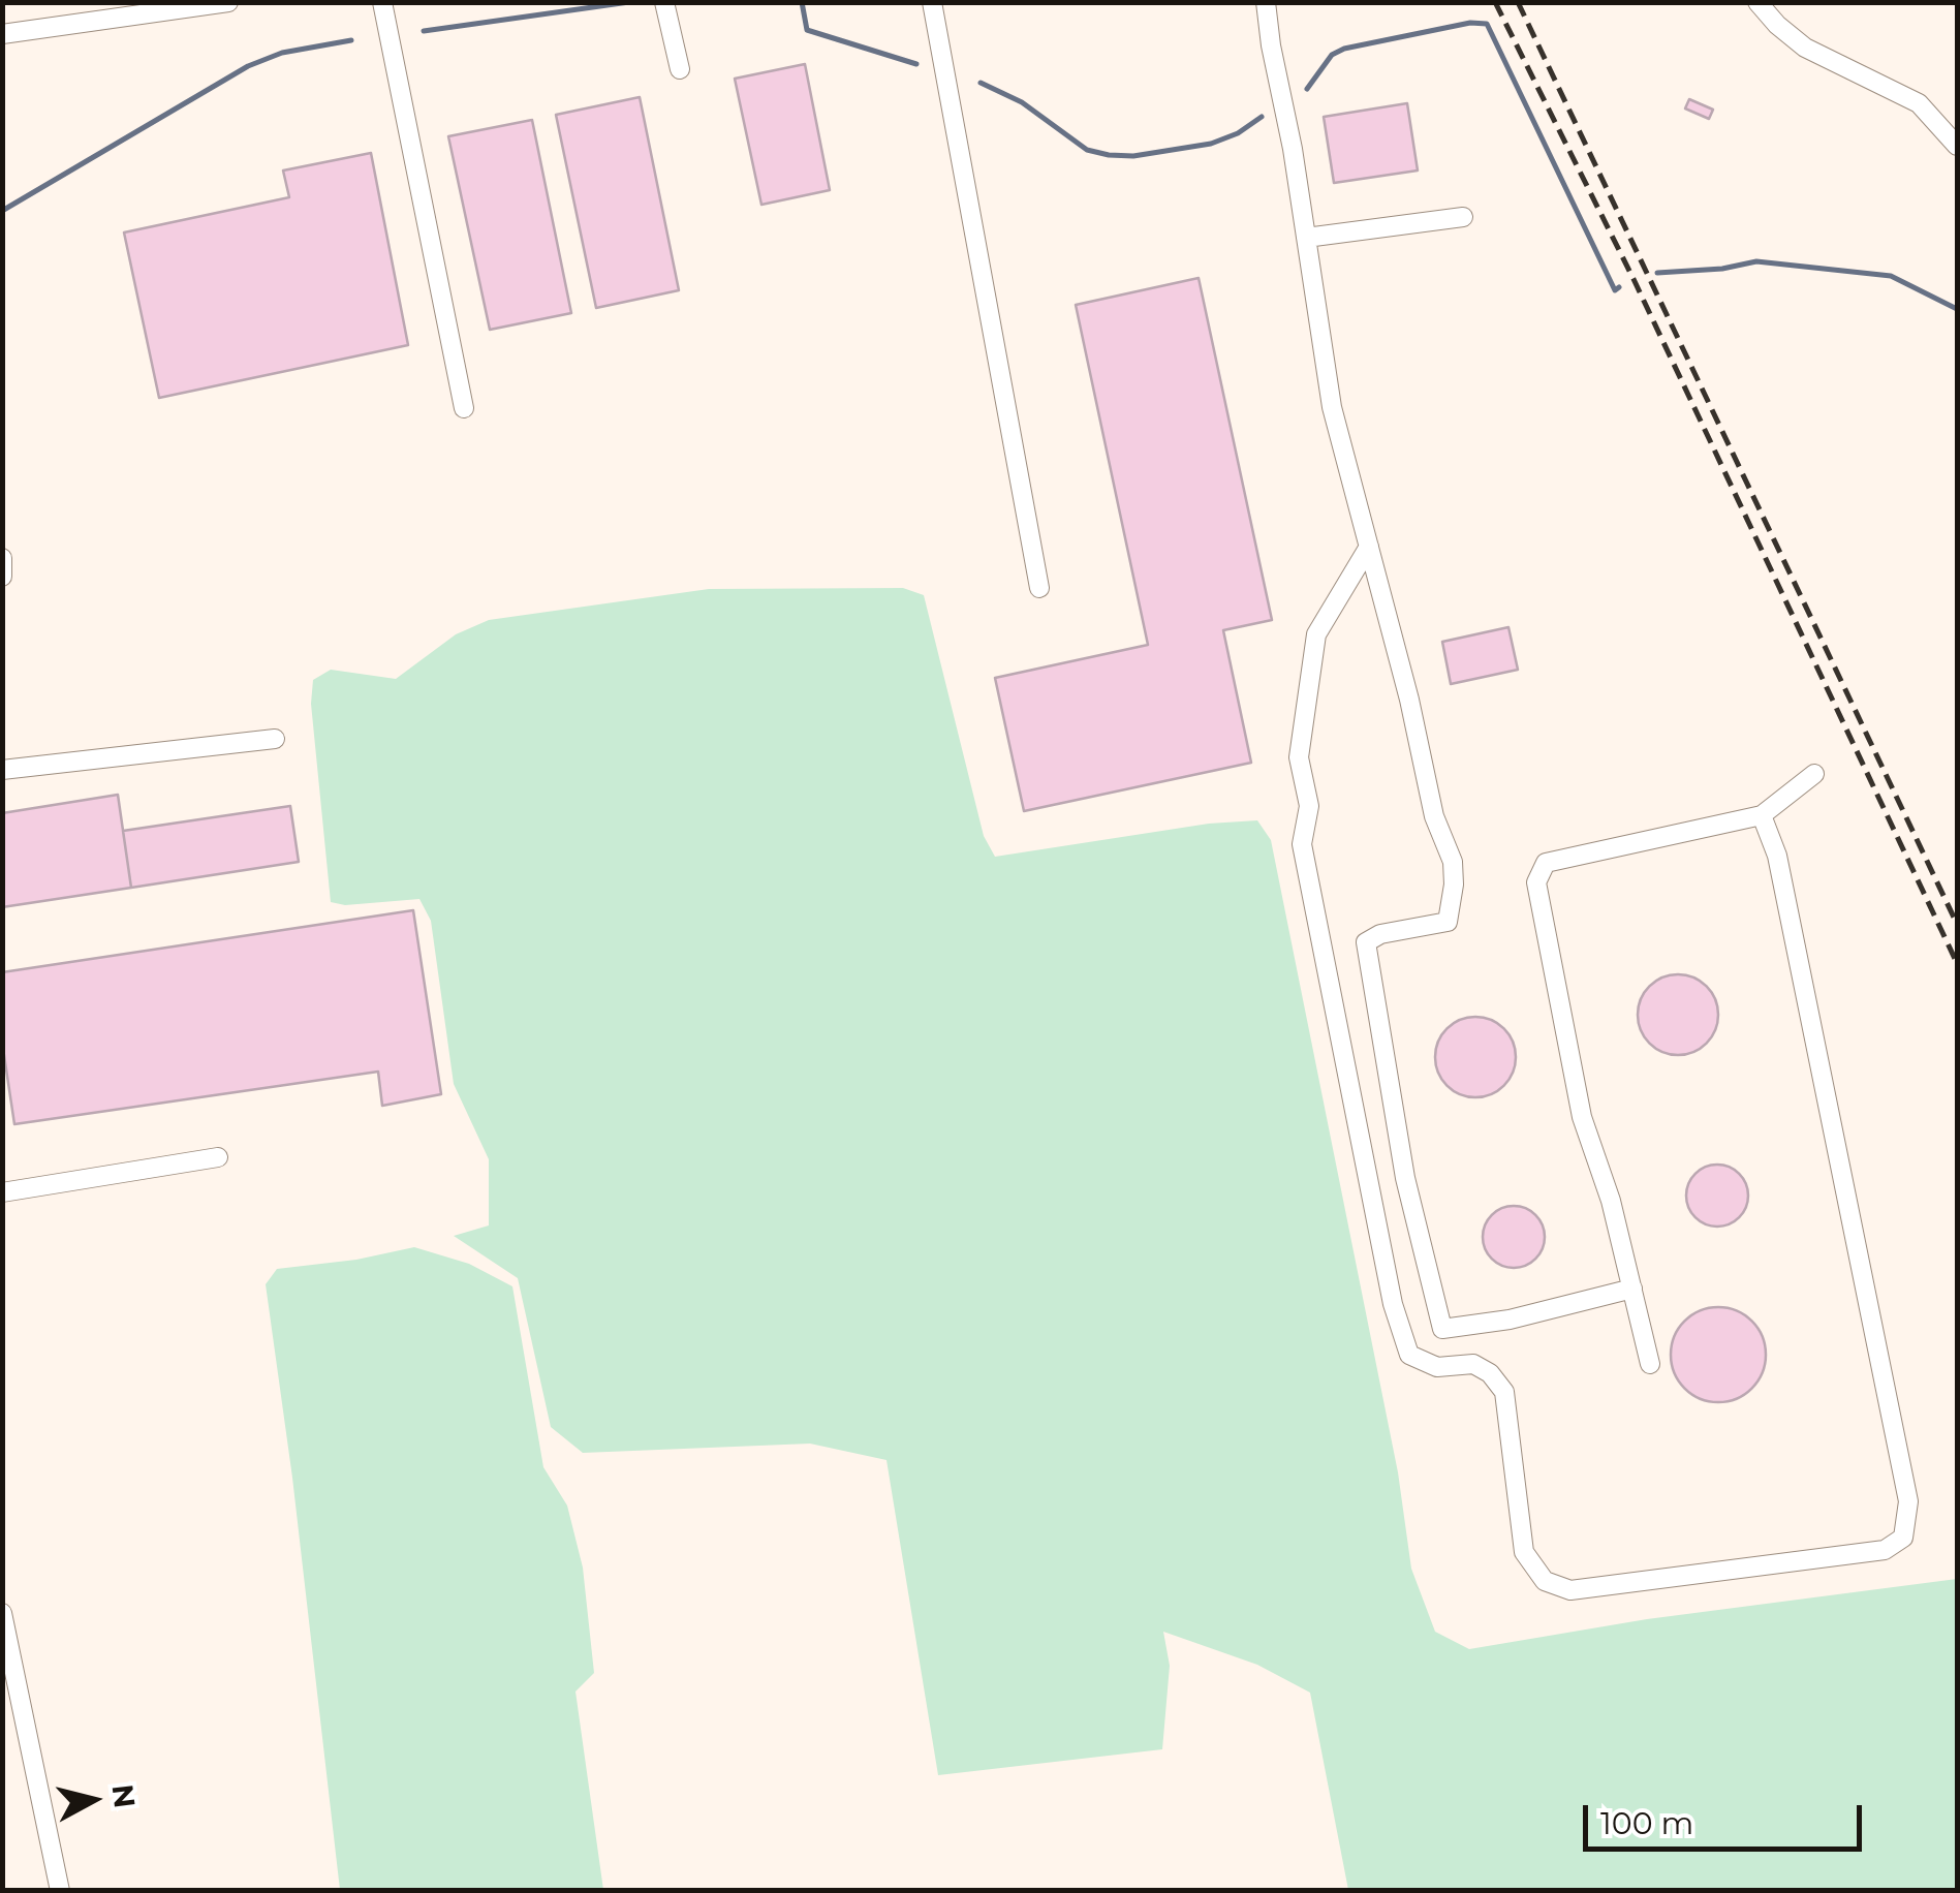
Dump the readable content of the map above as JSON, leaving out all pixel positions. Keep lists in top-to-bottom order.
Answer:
{
  "scale_bar": "100 m",
  "north": "right"
}
